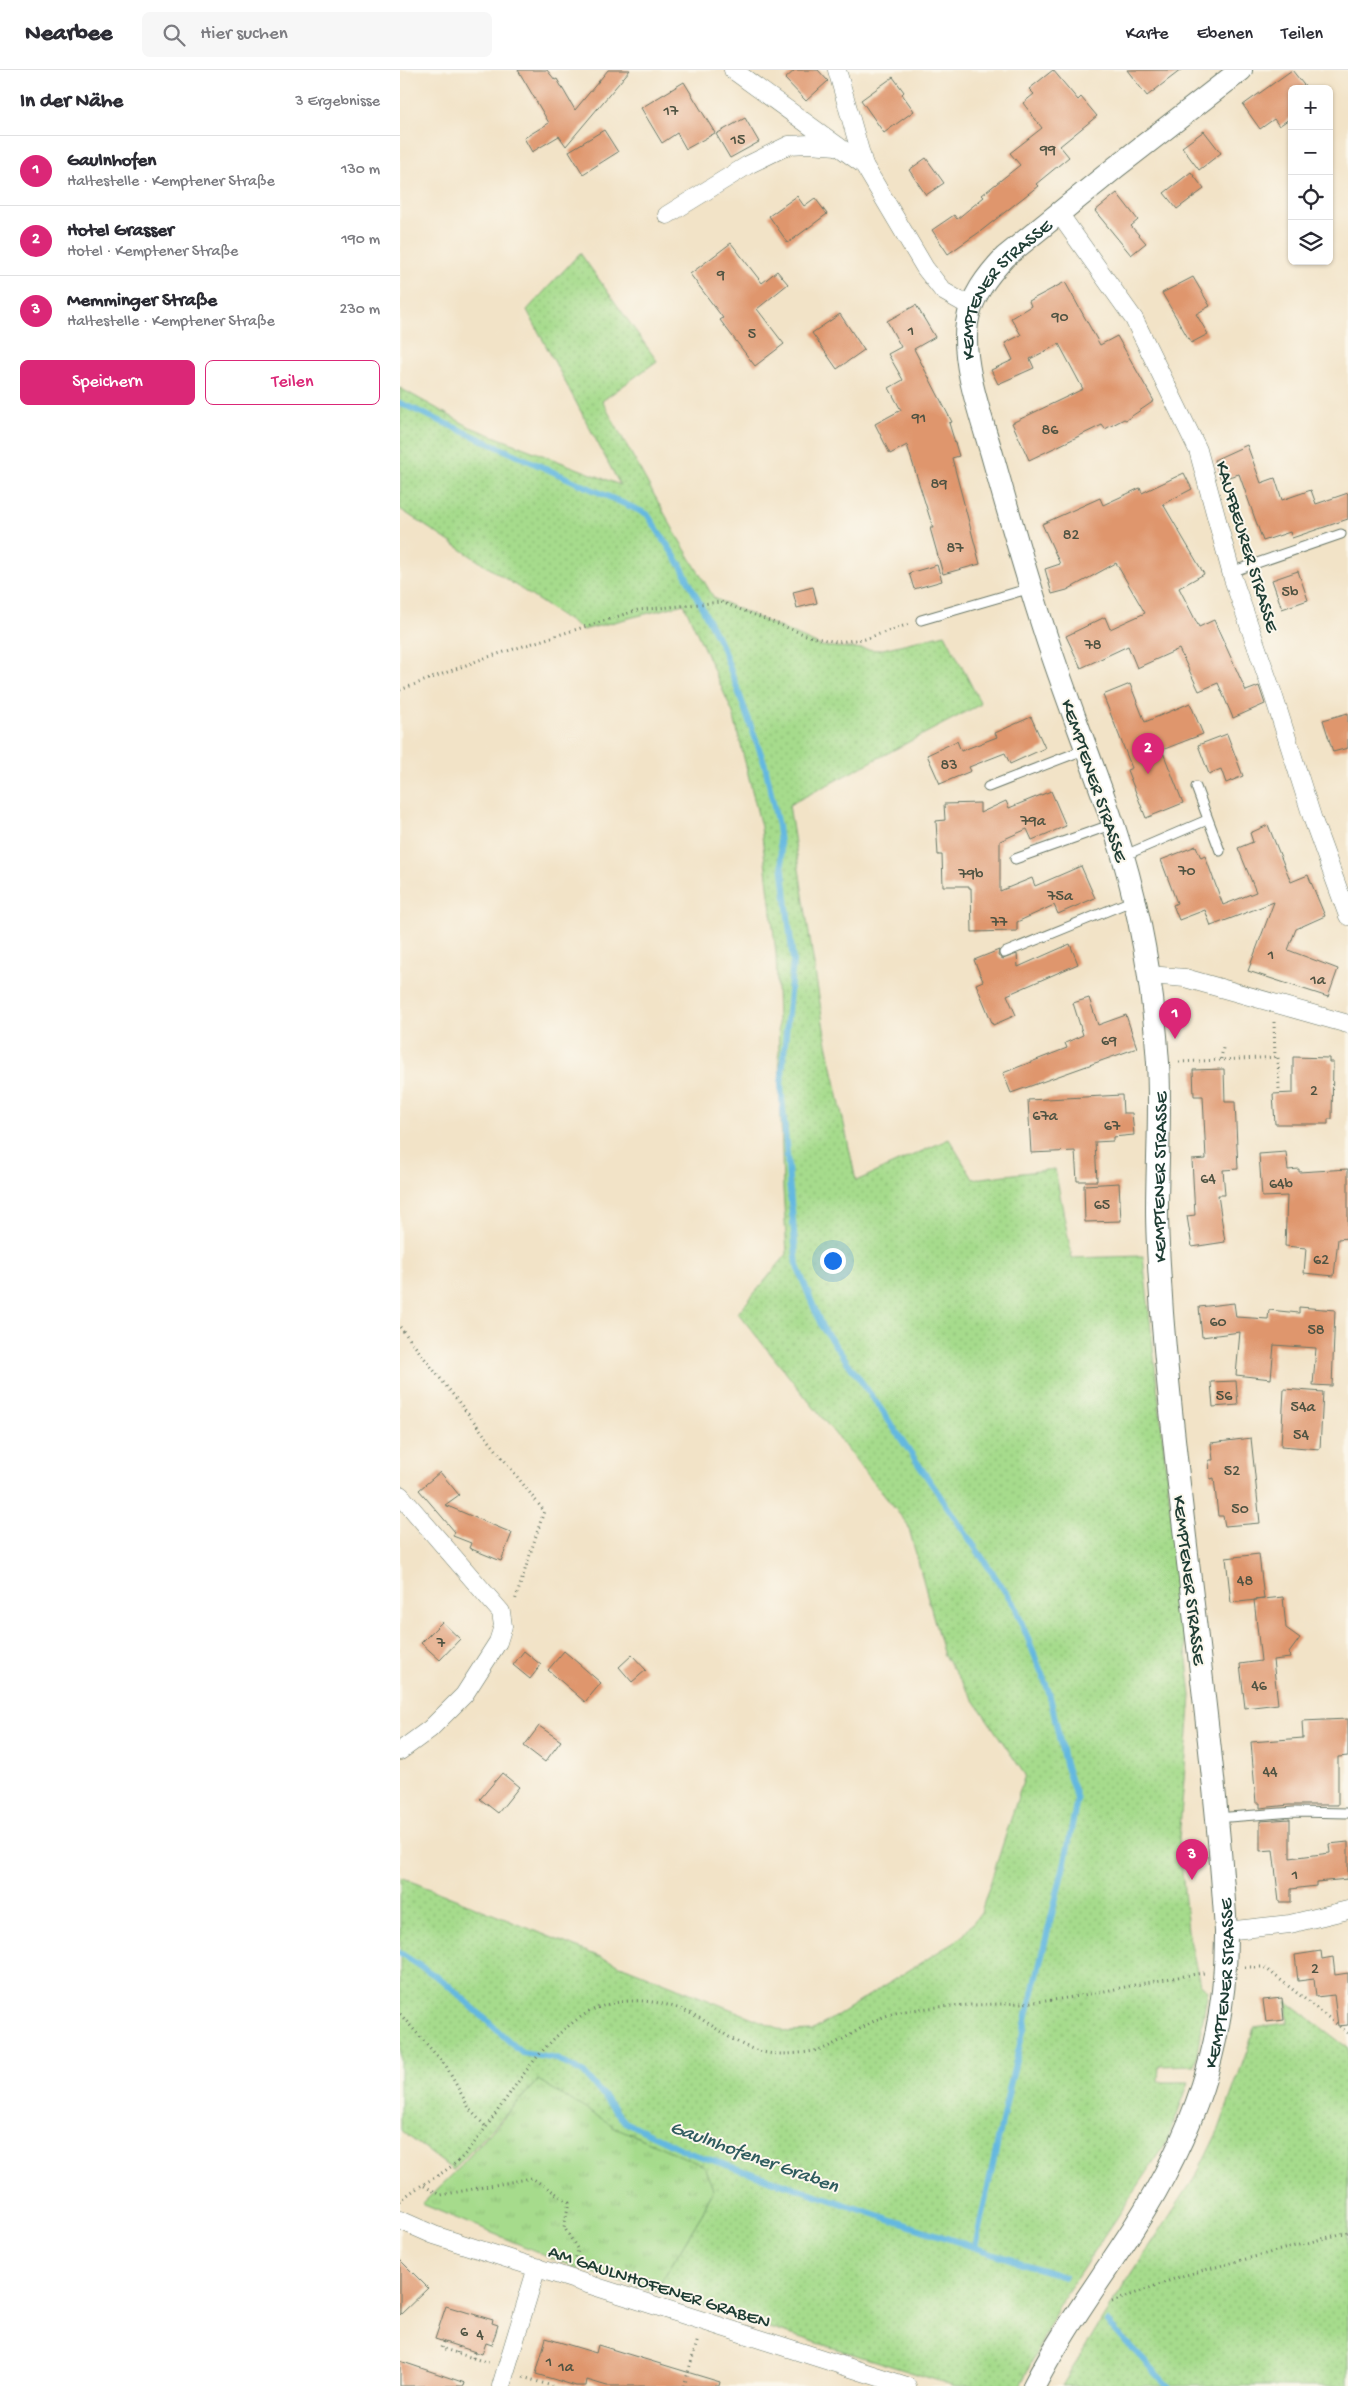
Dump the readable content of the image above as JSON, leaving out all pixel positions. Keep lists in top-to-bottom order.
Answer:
{
  "streets": {
    "street": ["KEMPTENER STRASSE", "KAUFBEURER STRASSE", "AM GAULNHOFENER GRABEN"]
  },
  "crossings": [
    ["KEMPTENER STRASSE", "KAUFBEURER STRASSE"]
  ],
  "water": ["Gaulnhofener Graben"],
  "house_numbers": [
    "17",
    "15",
    "99",
    "9",
    "90",
    "1",
    "5",
    "91",
    "86",
    "89",
    "82",
    "87",
    "5b",
    "78",
    "83",
    "79a",
    "70",
    "79b",
    "75a",
    "77",
    "1",
    "1a",
    "69",
    "2",
    "67a",
    "67",
    "64",
    "64b",
    "65",
    "62",
    "60",
    "58",
    "56",
    "54a",
    "54",
    "52",
    "50",
    "48",
    "7",
    "46",
    "44",
    "1",
    "2",
    "6",
    "4",
    "1",
    "1a"
  ],
  "page": {
    "header": "Nearbee",
    "search": "Hier suchen",
    "nav": ["Karte", "Ebenen", "Teilen"],
    "heading": ["In der Nähe", "3 Ergebnisse"],
    "map_buttons": ["+", "−"],
    "list": [
      {
        "mark": "1",
        "name": "Gaulnhofen",
        "note": "Haltestelle · Kemptener Straße",
        "value": "130 m"
      },
      {
        "mark": "2",
        "name": "Hotel Grasser",
        "note": "Hotel · Kemptener Straße",
        "value": "190 m"
      },
      {
        "mark": "3",
        "name": "Memminger Straße",
        "note": "Haltestelle · Kemptener Straße",
        "value": "230 m"
      }
    ],
    "buttons": ["Speichern", "Teilen"],
    "pins": ["2", "1", "3"]
  }
}
